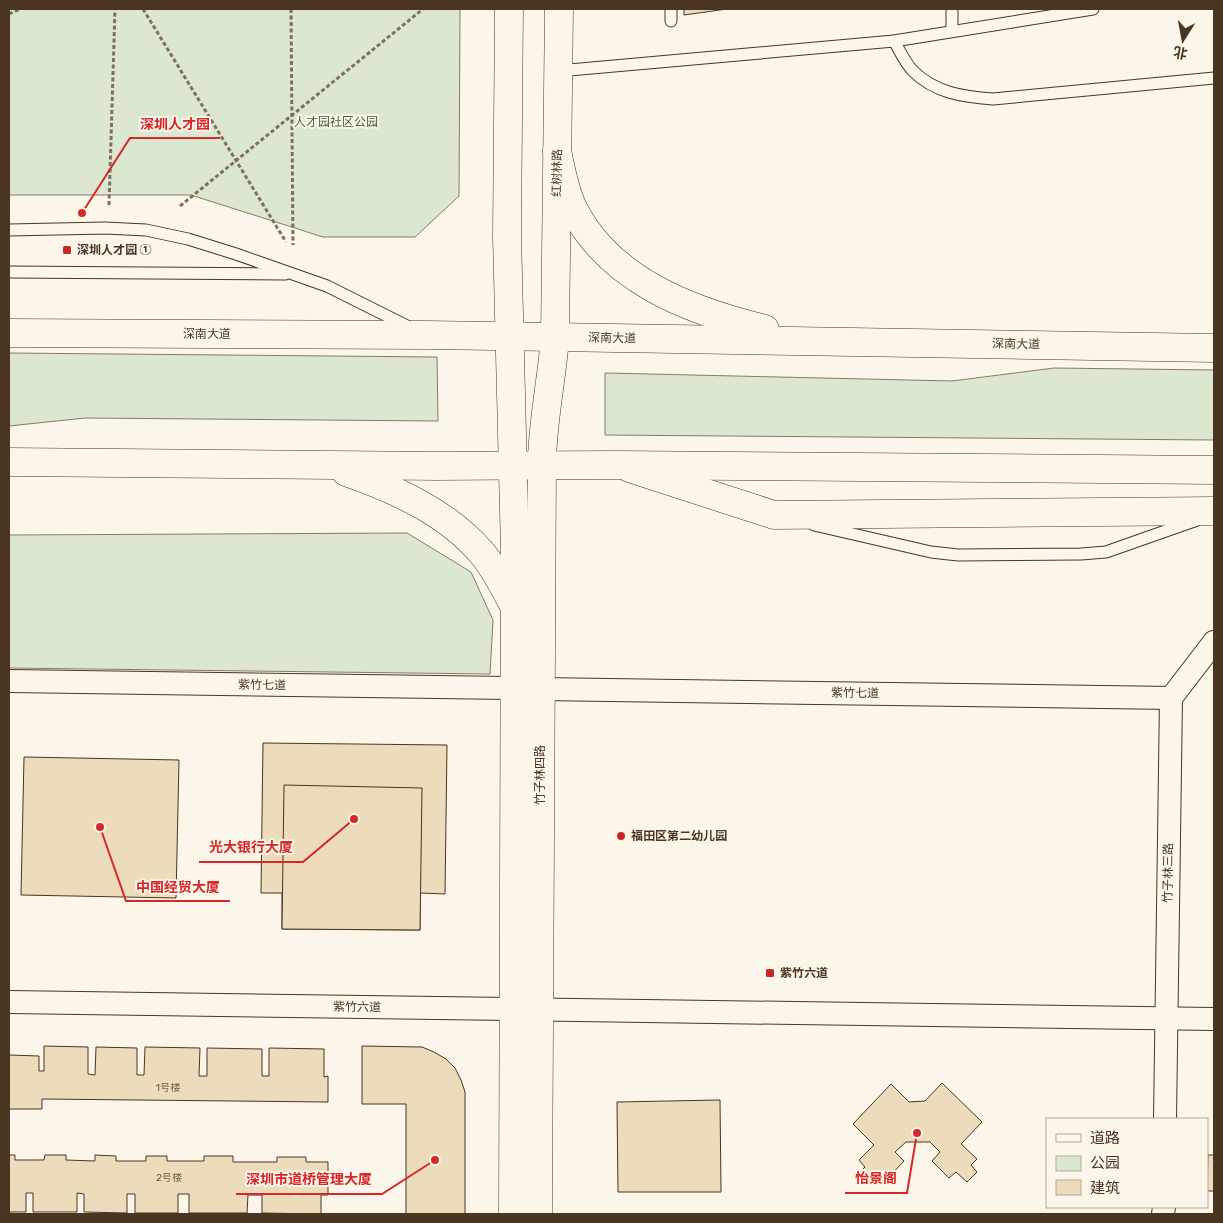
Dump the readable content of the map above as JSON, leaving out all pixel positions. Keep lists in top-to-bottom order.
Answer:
{
  "streets": {
    "main road": ["红树林路", "深南大道", "竹子林四路"],
    "street": ["紫竹七道", "竹子林三路", "紫竹六道"]
  },
  "crossings": [
    ["红树林路", "深南大道"],
    ["红树林路", "竹子林四路"],
    ["深南大道", "竹子林四路"],
    ["紫竹七道", "竹子林四路"],
    ["紫竹七道", "竹子林三路"],
    ["竹子林四路", "紫竹六道"],
    ["竹子林三路", "紫竹六道"]
  ],
  "parks": ["人才园社区公园"],
  "places": {
    "other": [
      "深圳人才园",
      "光大银行大厦",
      "中国经贸大厦",
      "福田区第二幼儿园",
      "怡景阁",
      "深圳市道桥管理大厦"
    ],
    "transit": ["深圳人才园 ①", "紫竹六道"]
  },
  "house_numbers": ["1号楼", "2号楼"],
  "legend": ["道路", "公园", "建筑"],
  "north": "bottom"
}
